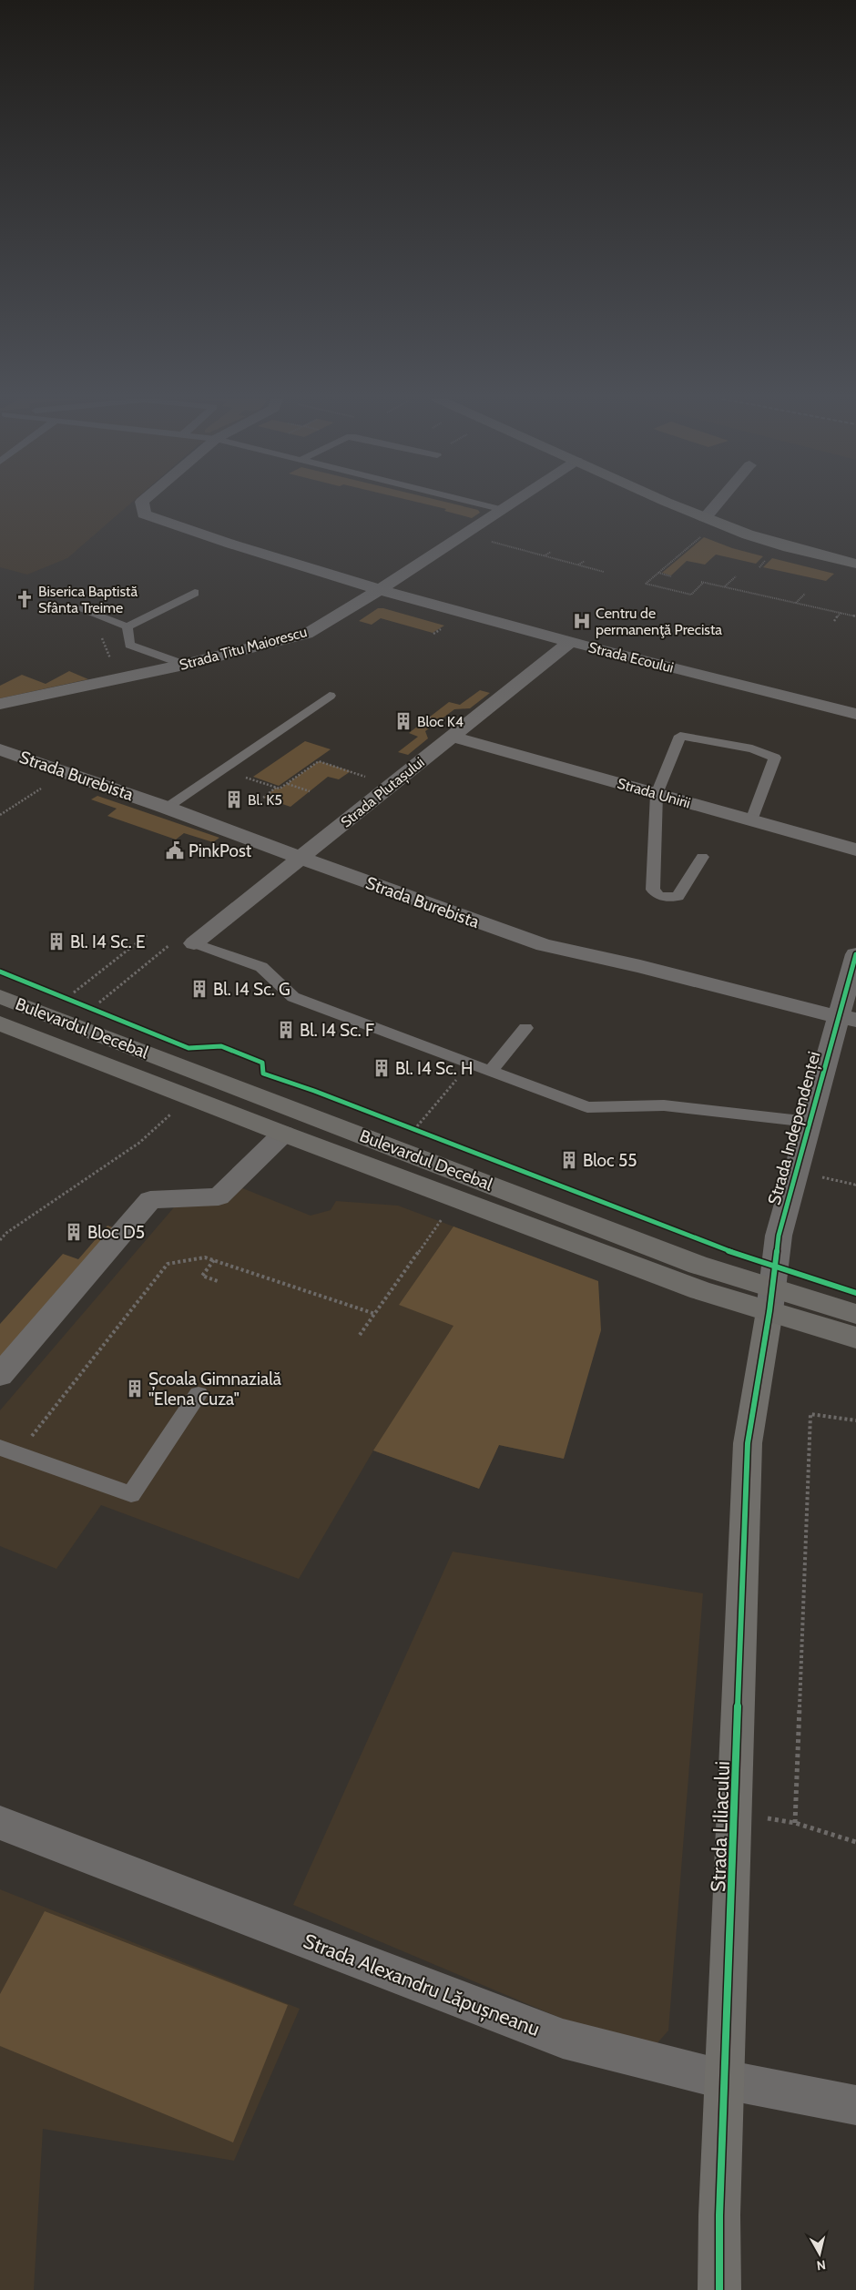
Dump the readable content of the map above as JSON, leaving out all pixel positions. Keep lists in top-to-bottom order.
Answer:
{
  "streets": {
    "main road": ["Bulevardul Decebal", "Strada Liliacului"],
    "street": [
      "Strada Titu Maiorescu",
      "Strada Ecoului",
      "Strada Burebista",
      "Strada Plutașului",
      "Strada Unirii",
      "Strada Independenței",
      "Strada Alexandru Lăpușneanu"
    ]
  },
  "crossings": [
    ["Strada Titu Maiorescu", "Strada Ecoului"],
    ["Strada Ecoului", "Strada Plutașului"],
    ["Strada Burebista", "Strada Plutașului"],
    ["Strada Burebista", "Strada Independenței"],
    ["Strada Plutașului", "Strada Unirii"],
    ["Bulevardul Decebal", "Strada Independenței"],
    ["Bulevardul Decebal", "Strada Liliacului"],
    ["Strada Independenței", "Strada Liliacului"],
    ["Strada Liliacului", "Strada Alexandru Lăpușneanu"]
  ],
  "places": {
    "church": ["Biserica Baptistă Sfânta Treime"],
    "hospital": ["Centru de permanenţă Precista"],
    "building": [
      "Bloc K4",
      "Bl. K5",
      "Bl. I4 Sc. E",
      "Bl. I4 Sc. G",
      "Bl. I4 Sc. F",
      "Bl. I4 Sc. H",
      "Bloc 55",
      "Bloc D5",
      "Școala Gimnazială \"Elena Cuza\""
    ],
    "public building": ["PinkPost"]
  },
  "north": "bottom"
}
